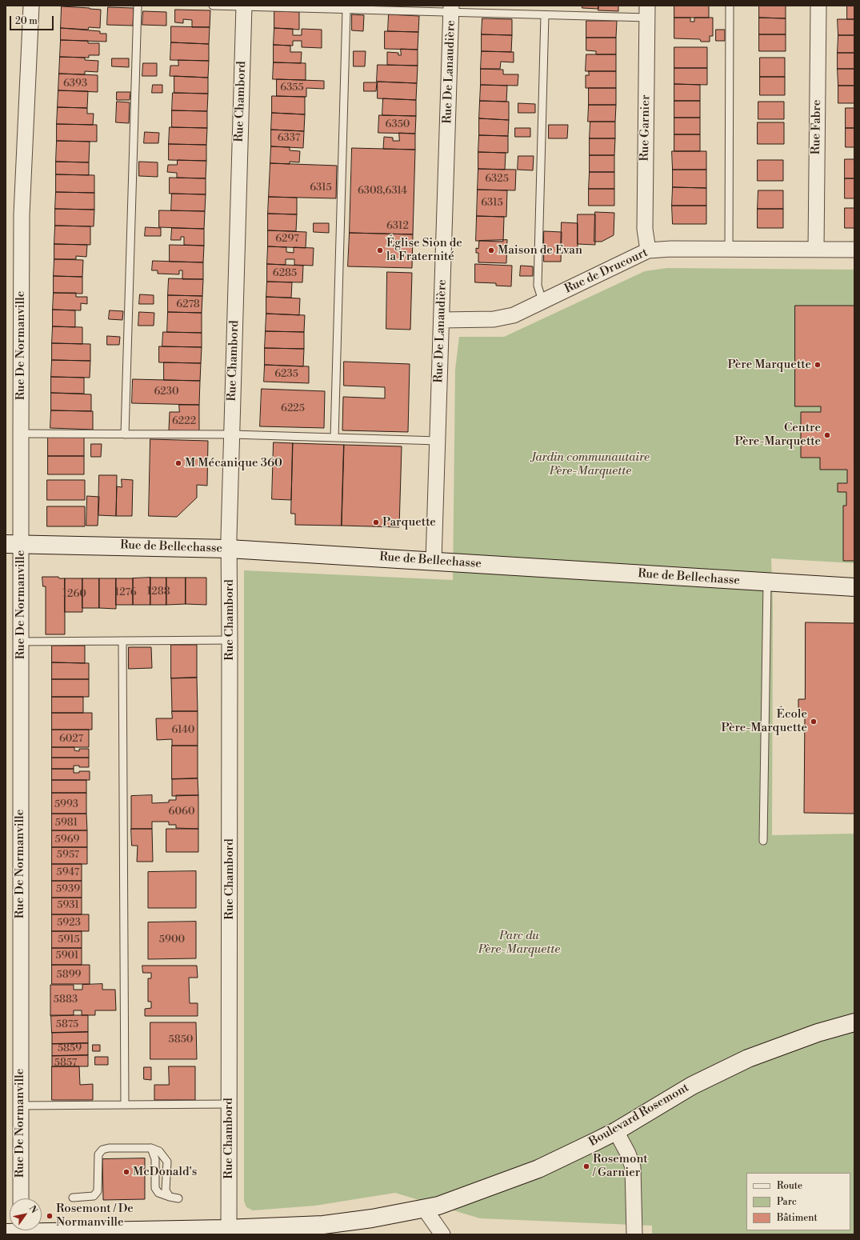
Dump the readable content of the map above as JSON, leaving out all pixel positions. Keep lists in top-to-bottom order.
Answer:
{
  "streets": {
    "main road": ["Rue de Bellechasse", "Boulevard Rosemont"],
    "street": [
      "Rue De Lanaudière",
      "Rue Chambord",
      "Rue Fabre",
      "Rue Garnier",
      "Rue de Drucourt",
      "Rue De Normanville"
    ]
  },
  "crossings": [
    ["Rue De Lanaudière", "Rue de Drucourt"],
    ["Rue De Lanaudière", "Rue de Bellechasse"],
    ["Rue Chambord", "Rue de Bellechasse"],
    ["Rue Chambord", "Boulevard Rosemont"],
    ["Rue Fabre", "Rue de Drucourt"],
    ["Rue Garnier", "Rue de Drucourt"],
    ["Rue De Normanville", "Rue de Bellechasse"]
  ],
  "parks": ["Jardin communautaire Père-Marquette", "Parc du Père-Marquette"],
  "places": [
    "Église Sion de la Fraternité",
    "Maison de Evan",
    "Père Marquette",
    "Centre Père-Marquette",
    "M Mécanique 360",
    "Parquette",
    "École Père-Marquette",
    "Rosemont / Garnier",
    "McDonald's",
    "Rosemont / De Normanville"
  ],
  "house_numbers": [
    "6393",
    "6355",
    "6350",
    "6337",
    "6325",
    "6315",
    "6308,6314",
    "6315",
    "6312",
    "6297",
    "6285",
    "6278",
    "6235",
    "6230",
    "6225",
    "6222",
    "1288",
    "1276",
    "1260",
    "6140",
    "6027",
    "5993",
    "6060",
    "5981",
    "5969",
    "5957",
    "5947",
    "5939",
    "5931",
    "5923",
    "5915",
    "5900",
    "5901",
    "5899",
    "5883",
    "5875",
    "5850",
    "5859",
    "5857"
  ],
  "legend": ["Route", "Parc", "Bâtiment"],
  "scale_bar": "20 m",
  "north": "top right"
}
